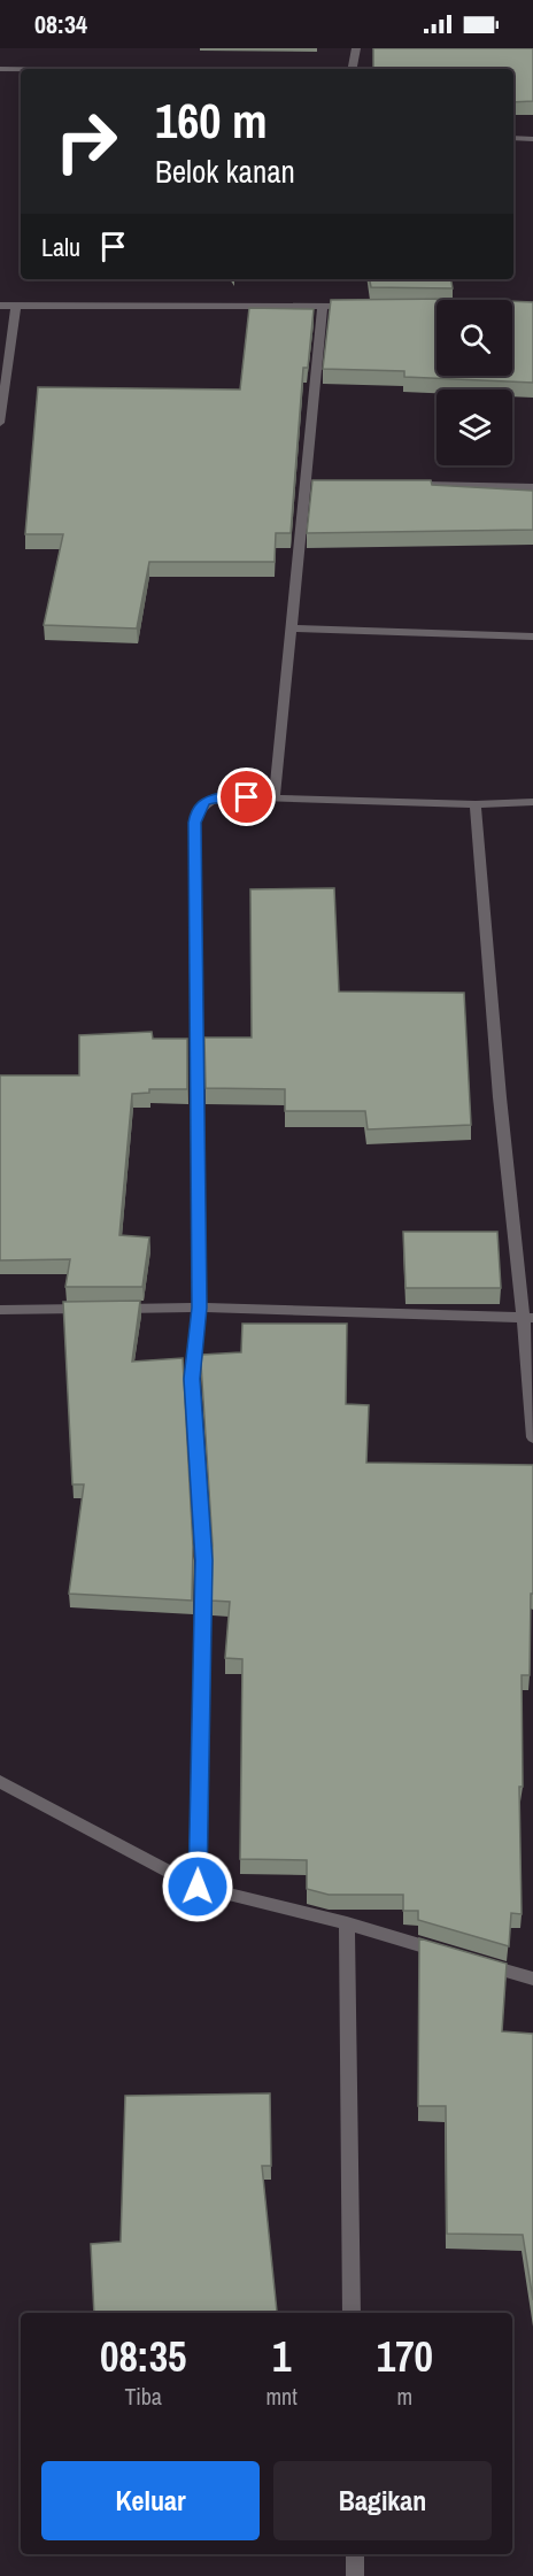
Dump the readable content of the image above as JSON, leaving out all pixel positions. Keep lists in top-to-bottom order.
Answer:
{
  "page": {
    "status": "08:34",
    "turn": ["160 m", "Belok kanan"],
    "then": "Lalu",
    "eta": [
      "08:35",
      "Tiba",
      "1",
      "mnt",
      "170",
      "m"
    ],
    "buttons": ["Keluar", "Bagikan"]
  }
}
